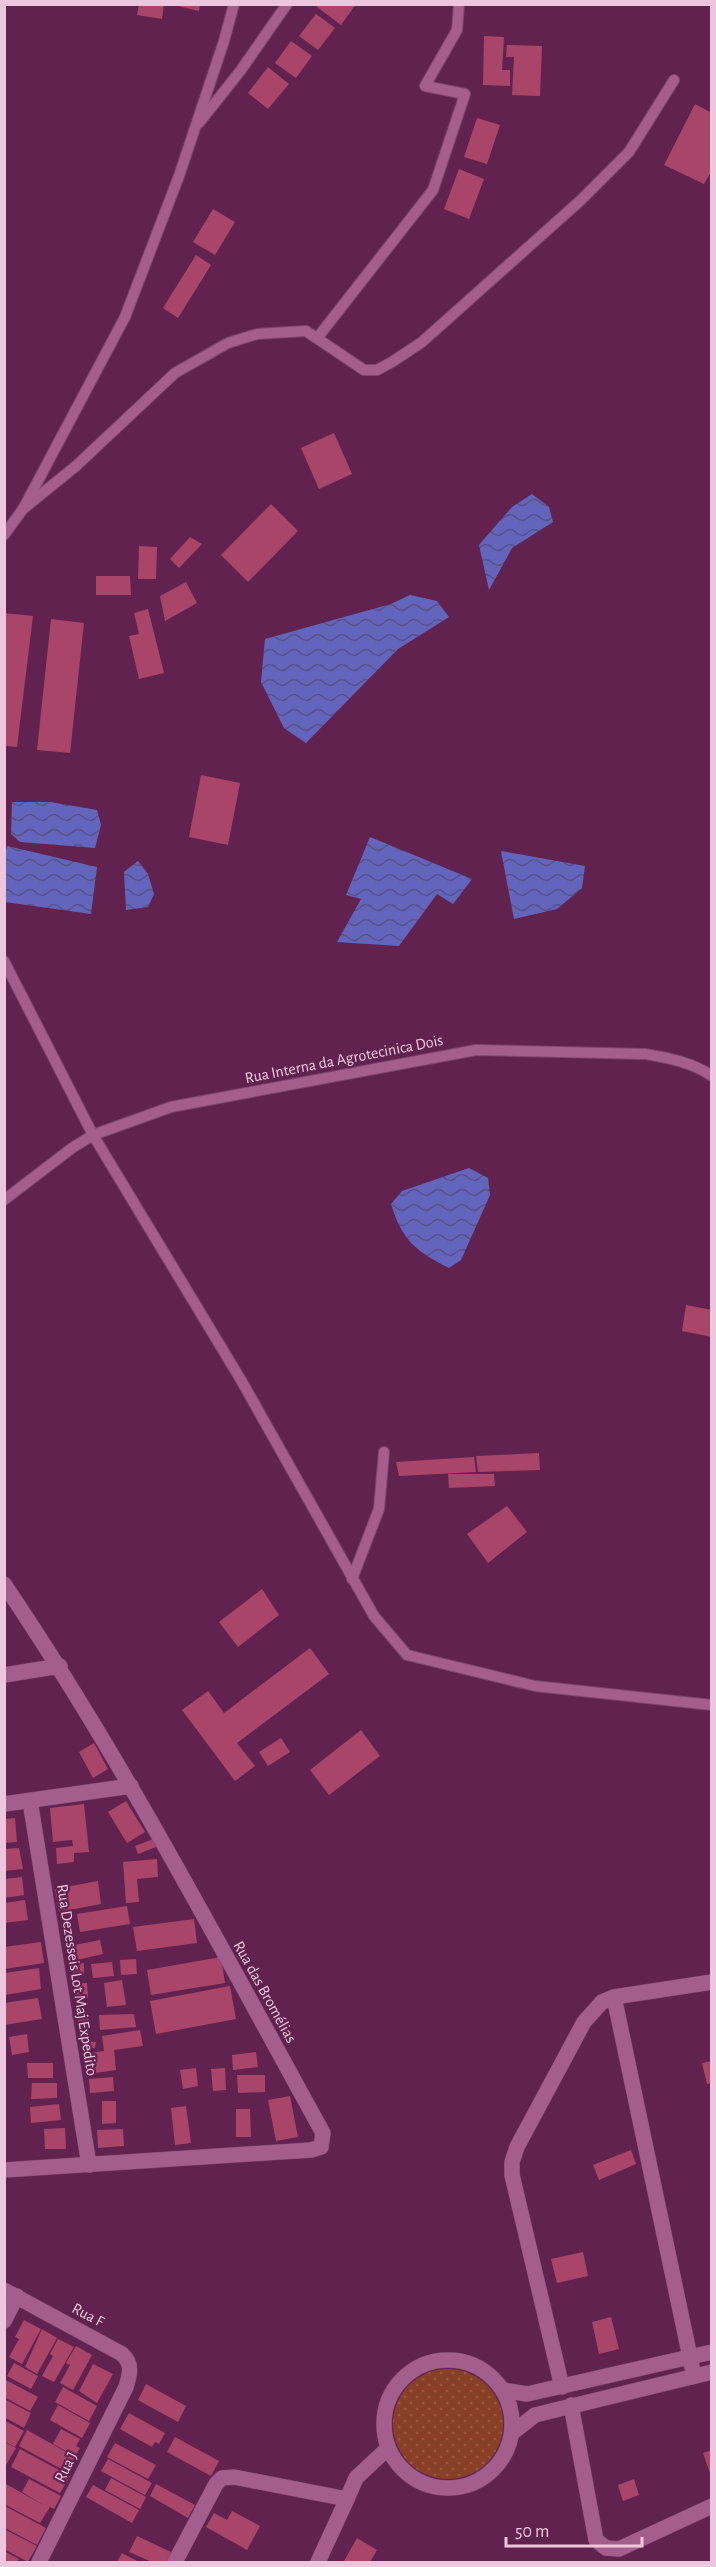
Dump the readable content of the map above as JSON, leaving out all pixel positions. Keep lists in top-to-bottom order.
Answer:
{
  "streets": {
    "street": [
      "Rua Dezesseis Lot Maj Expedito",
      "Rua das Bromélias",
      "Rua F",
      "Rua J"
    ],
    "lane": ["Rua Interna da Agrotecinica Dois"]
  },
  "crossings": [
    ["Rua Dezesseis Lot Maj Expedito", "Rua das Bromélias"],
    ["Rua F", "Rua J"]
  ],
  "scale_bar": "50 m"
}
